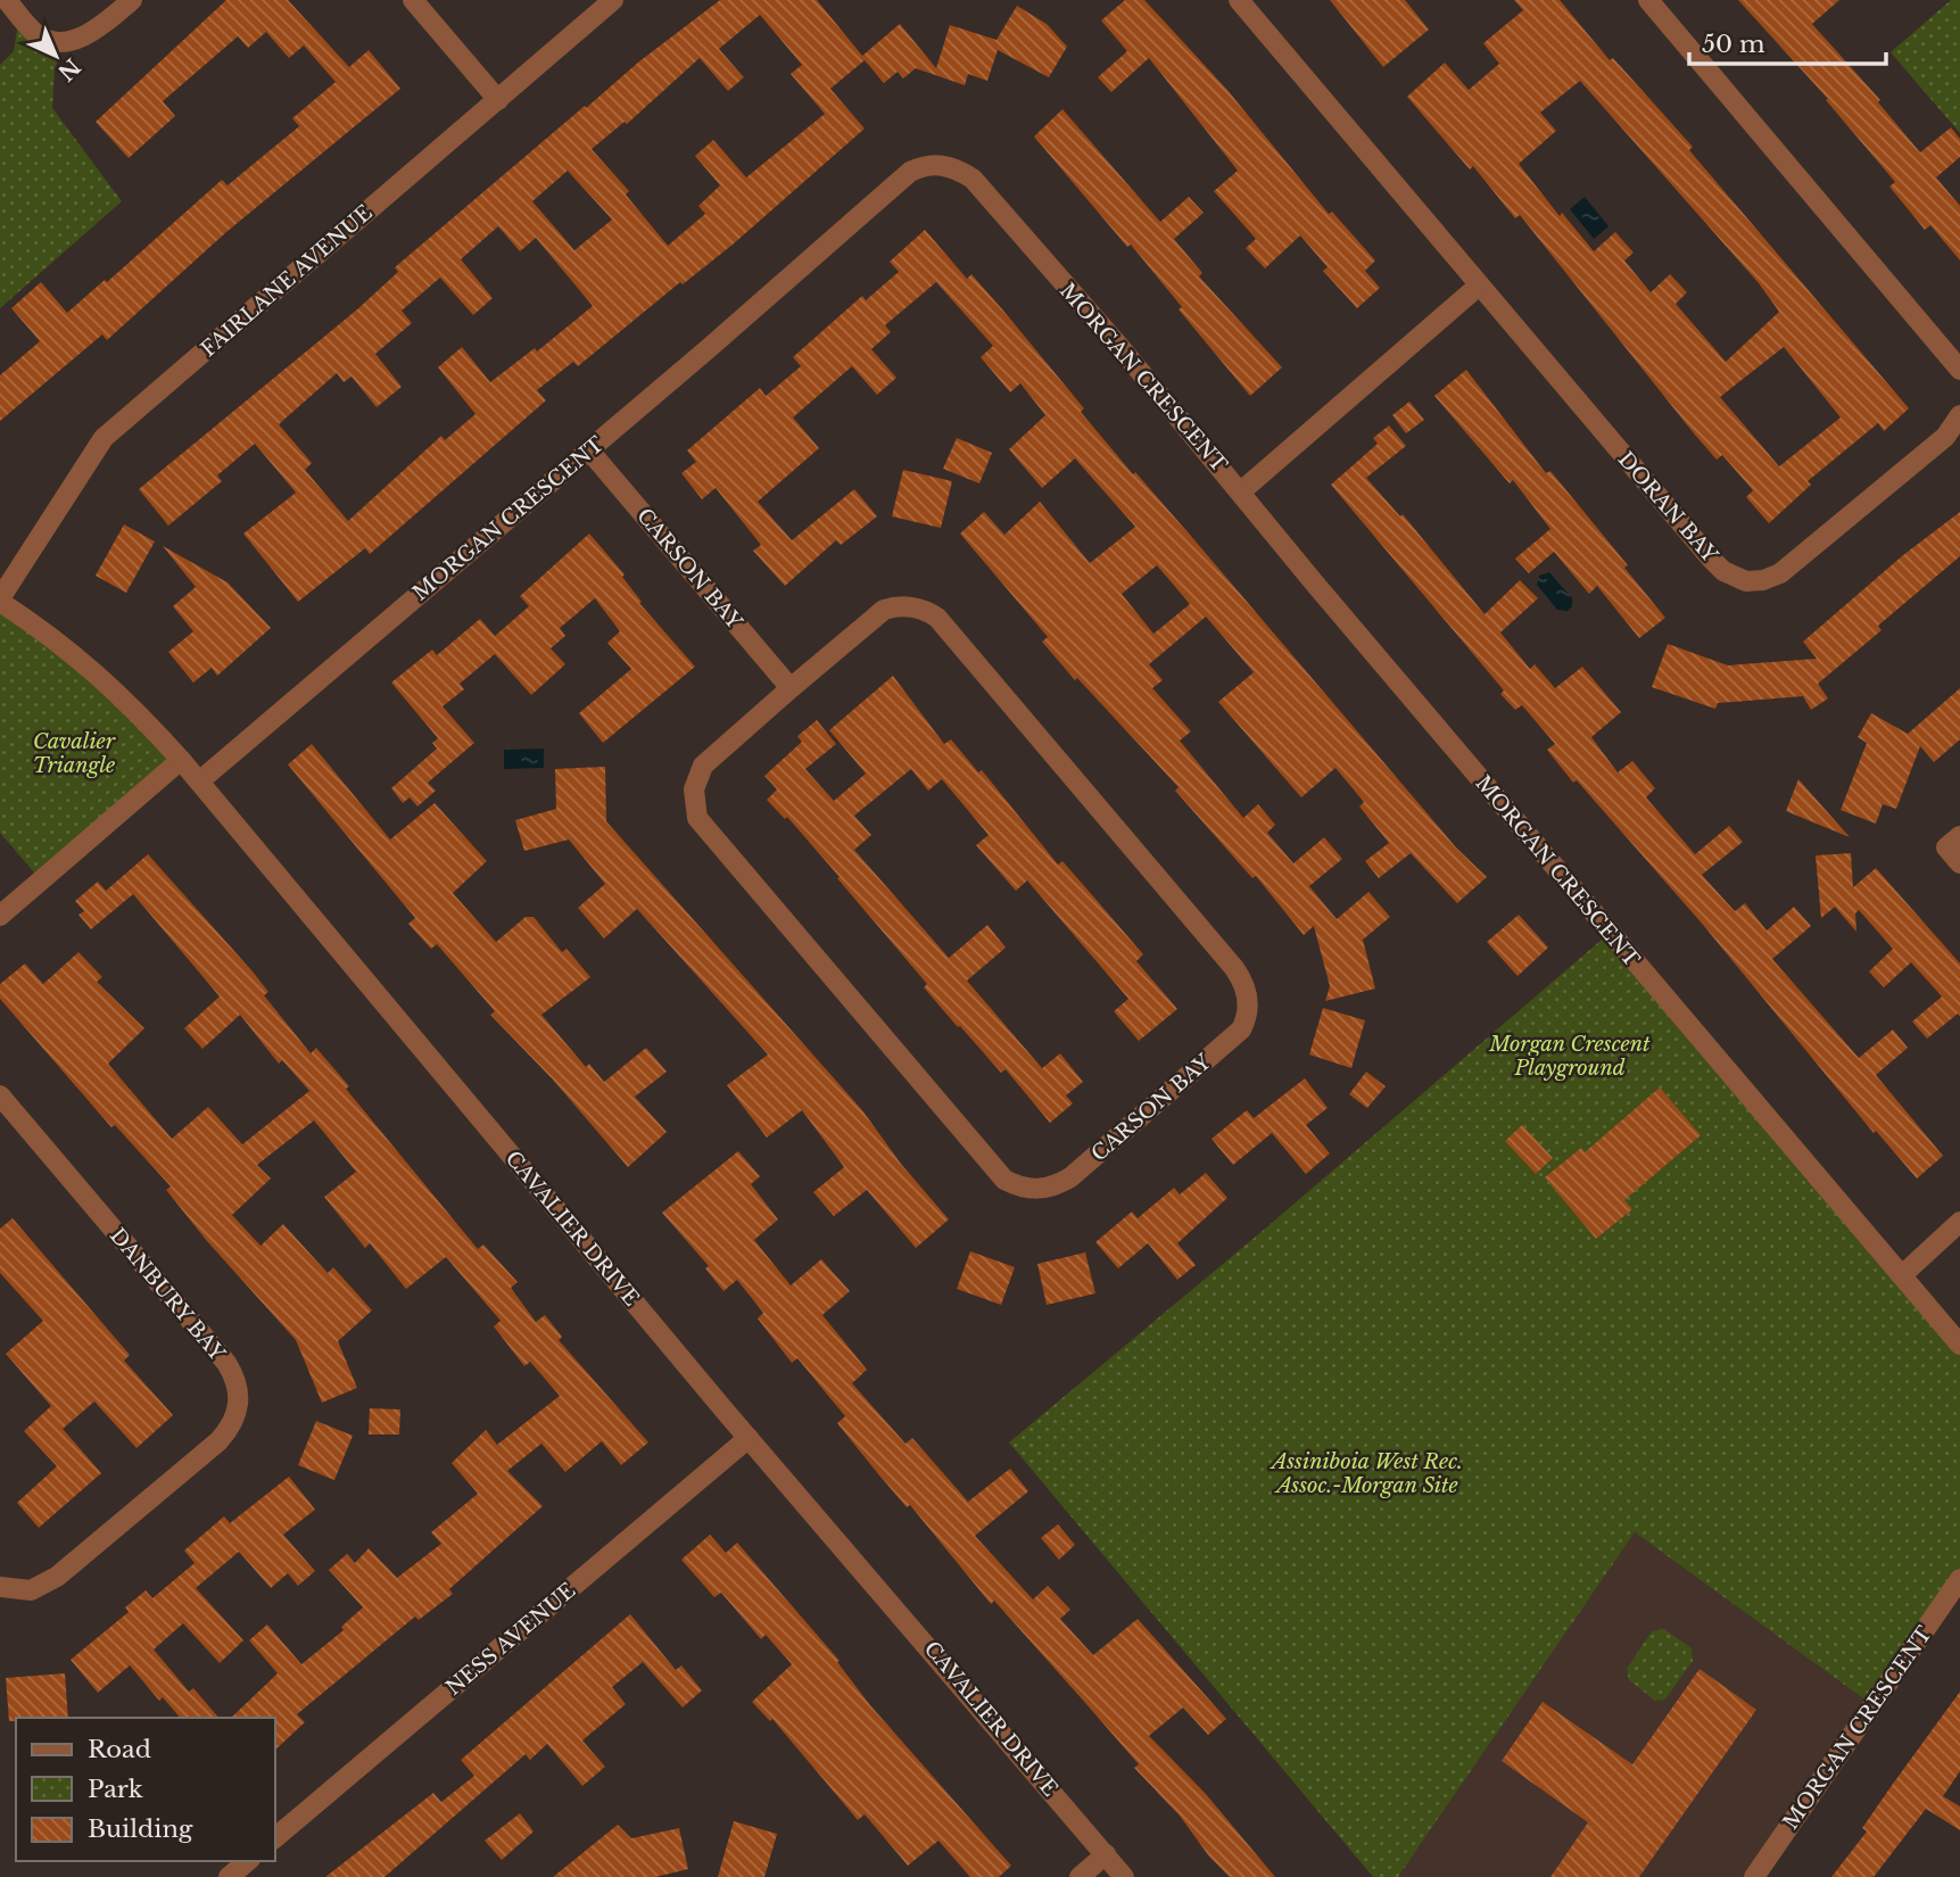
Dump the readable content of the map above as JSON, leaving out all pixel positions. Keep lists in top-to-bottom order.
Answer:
{
  "streets": {
    "street": [
      "FAIRLANE AVENUE",
      "MORGAN CRESCENT",
      "DORAN BAY",
      "CARSON BAY",
      "CAVALIER DRIVE",
      "DANBURY BAY",
      "NESS AVENUE"
    ]
  },
  "crossings": [
    ["FAIRLANE AVENUE", "CAVALIER DRIVE"],
    ["MORGAN CRESCENT", "CARSON BAY"],
    ["MORGAN CRESCENT", "CAVALIER DRIVE"],
    ["CAVALIER DRIVE", "NESS AVENUE"]
  ],
  "parks": ["Cavalier Triangle", "Morgan Crescent Playground", "Assiniboia West Rec. Assoc.-Morgan Site"],
  "legend": ["Road", "Park", "Building"],
  "scale_bar": "50 m",
  "north": "bottom right"
}
